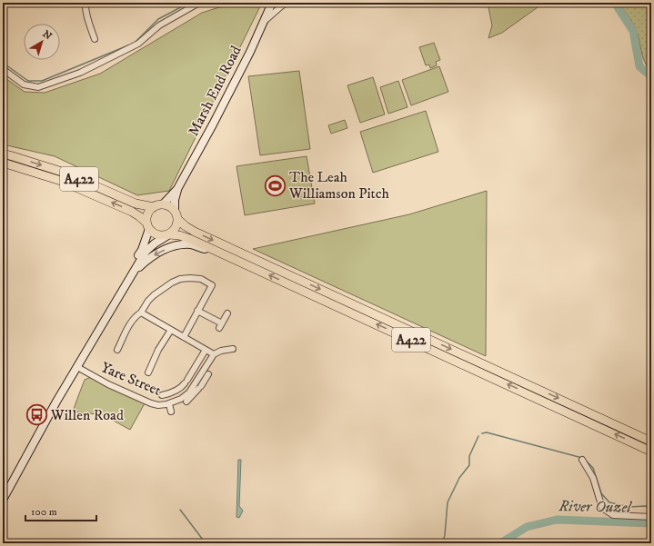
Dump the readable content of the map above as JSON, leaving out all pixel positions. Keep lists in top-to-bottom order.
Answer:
{
  "streets": {
    "main road": ["A422"],
    "street": ["Marsh End Road", "Yare Street"]
  },
  "crossings": [
    ["Marsh End Road", "A422"]
  ],
  "water": ["River Ouzel"],
  "places": {
    "sports": ["The Leah Williamson Pitch"],
    "bus stop": ["Willen Road"]
  },
  "scale_bar": "100 m",
  "north": "top right"
}
